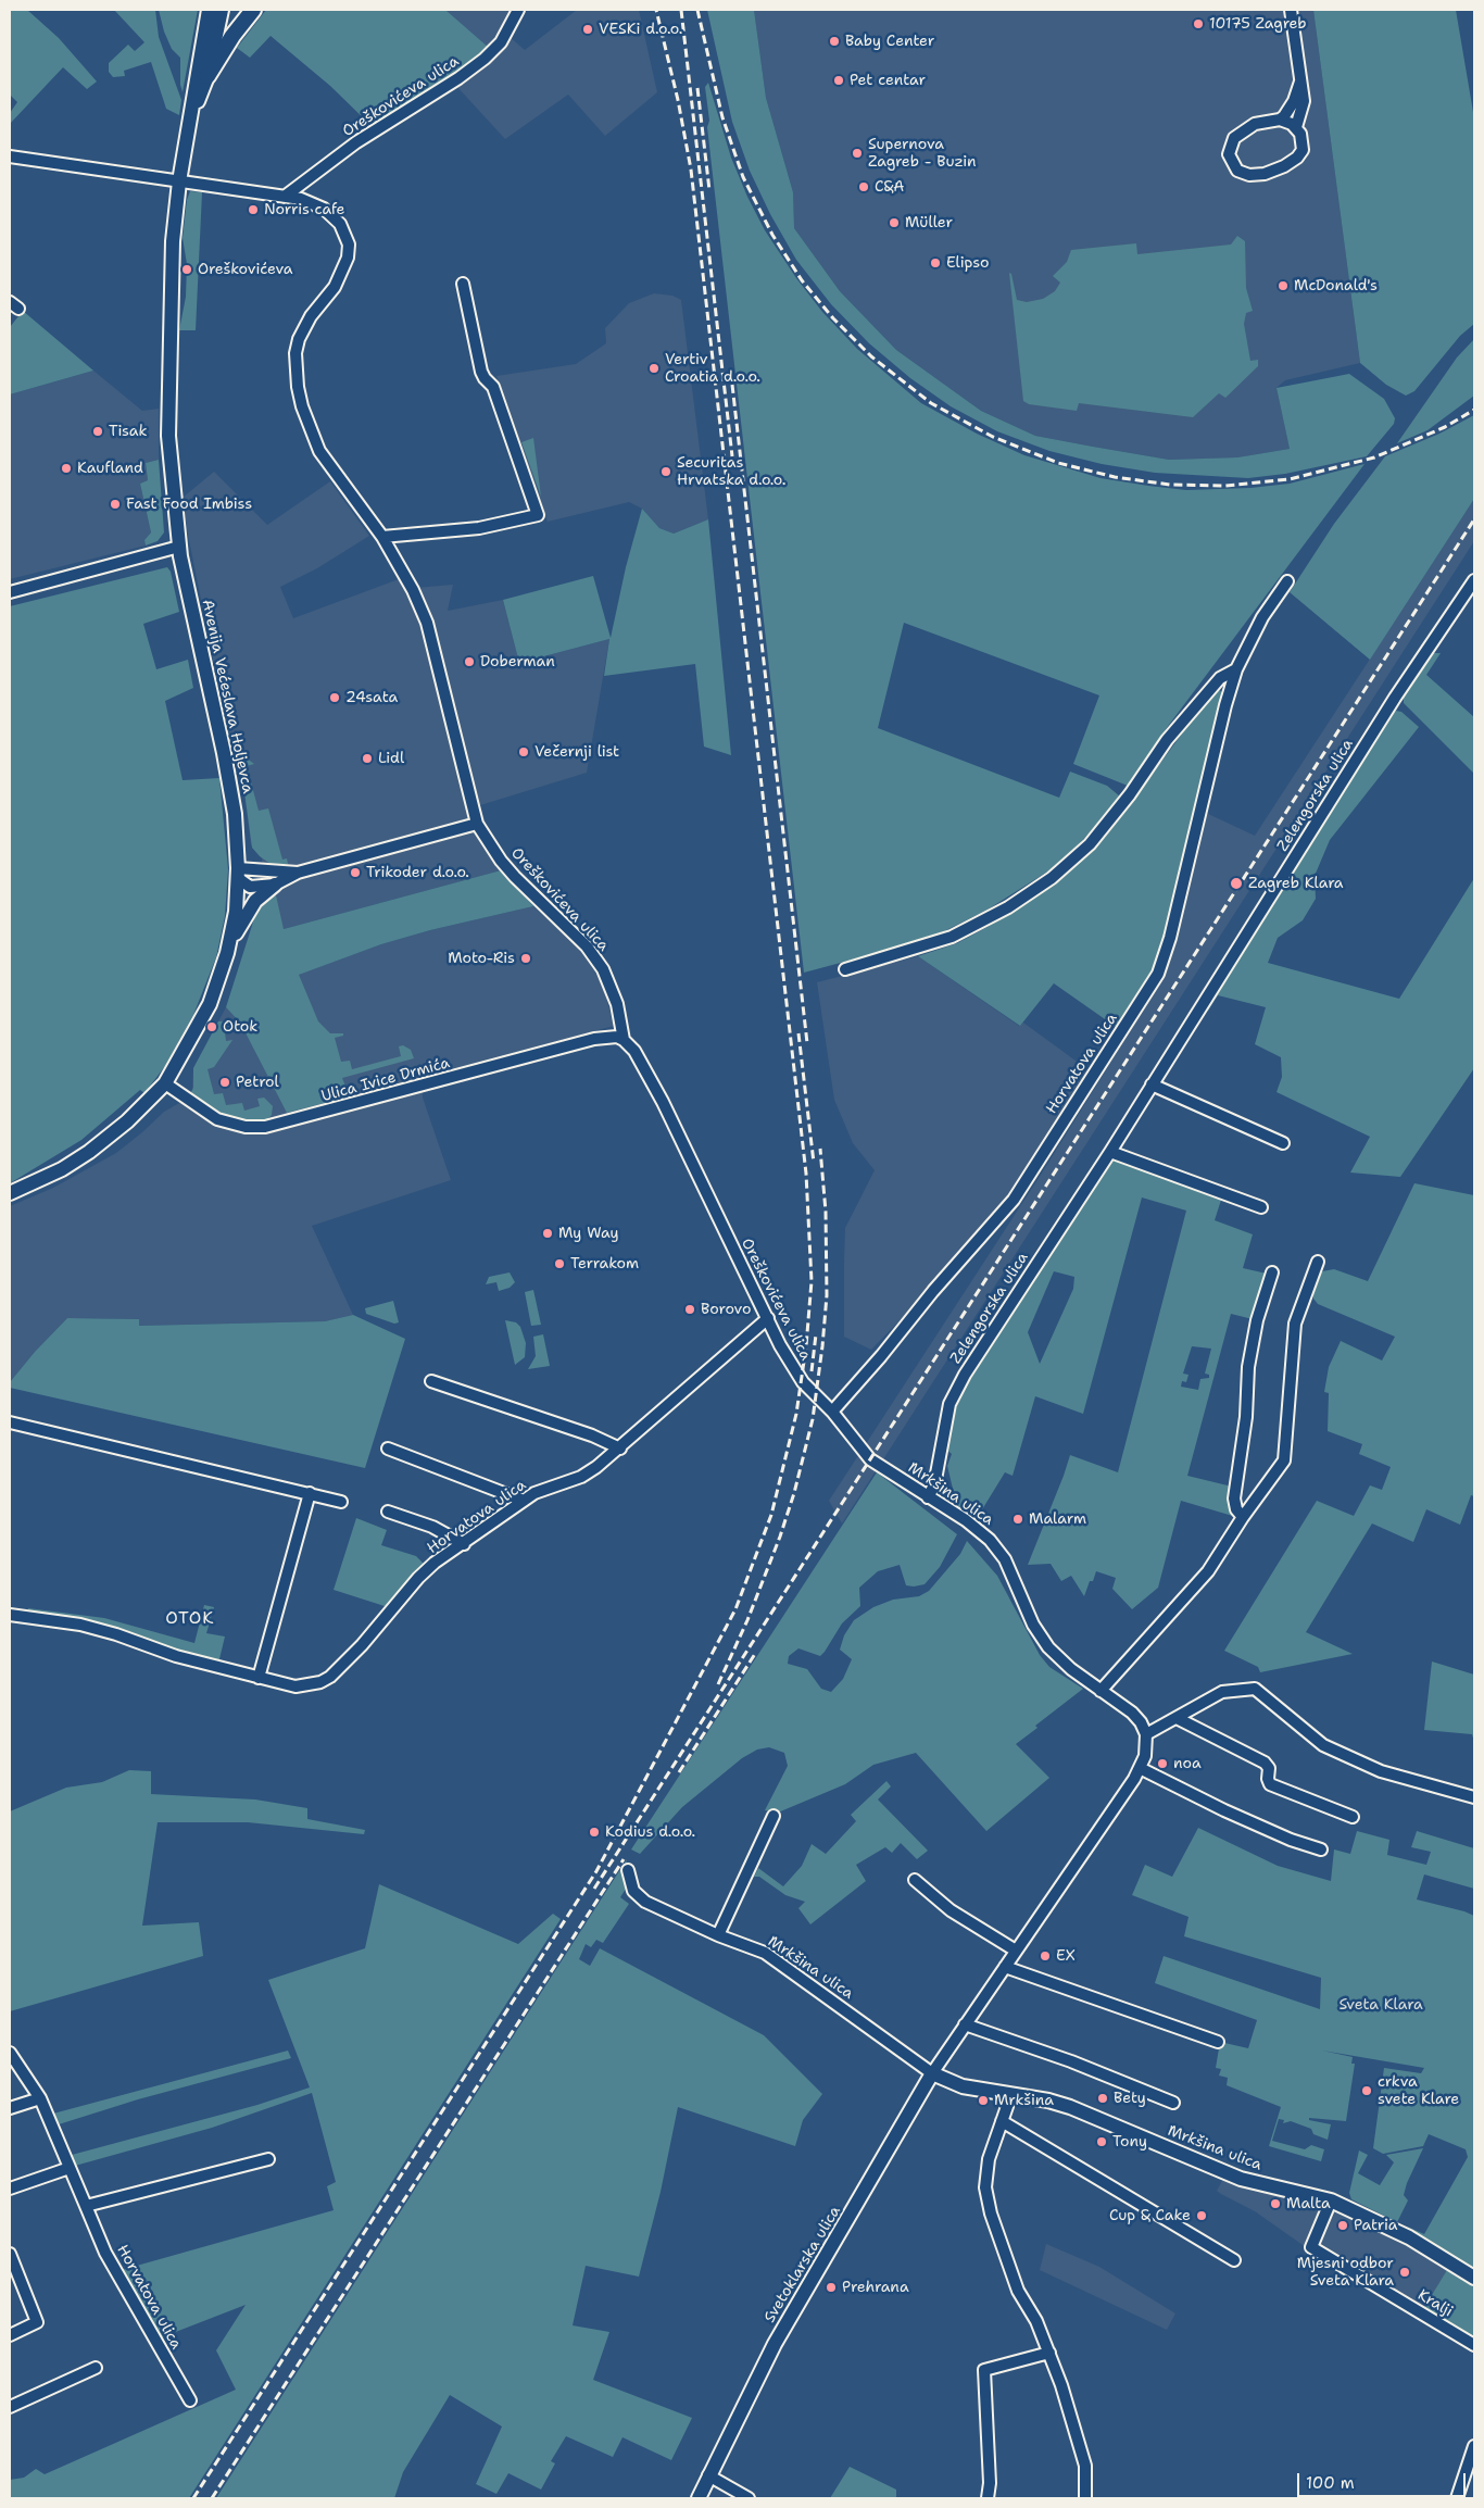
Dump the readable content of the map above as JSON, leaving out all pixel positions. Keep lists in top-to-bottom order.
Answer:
{
  "streets": {
    "street": [
      "Oreškovićeva ulica",
      "Avenija Većeslava Holjevca",
      "Zelengorska ulica",
      "Horvatova ulica",
      "Ulica Ivice Drmića",
      "Mrkšina ulica",
      "Svetoklarska ulica",
      "Kralji"
    ]
  },
  "crossings": [
    ["Oreškovićeva ulica", "Avenija Većeslava Holjevca"],
    ["Oreškovićeva ulica", "Horvatova ulica"],
    ["Oreškovićeva ulica", "Ulica Ivice Drmića"],
    ["Oreškovićeva ulica", "Mrkšina ulica"],
    ["Avenija Većeslava Holjevca", "Ulica Ivice Drmića"],
    ["Zelengorska ulica", "Mrkšina ulica"],
    ["Mrkšina ulica", "Svetoklarska ulica"],
    ["Mrkšina ulica", "Kralji"]
  ],
  "districts": ["OTOK"],
  "parks": ["Sveta Klara"],
  "places": [
    "10175 Zagreb",
    "VESKi d.o.o.",
    "Baby Center",
    "Pet centar",
    "Supernova Zagreb - Buzin",
    "C&A",
    "Norris cafe",
    "Müller",
    "Elipso",
    "Oreškovićeva",
    "McDonald's",
    "Vertiv Croatia d.o.o.",
    "Tisak",
    "Kaufland",
    "Securitas Hrvatska d.o.o.",
    "Fast Food Imbiss",
    "Doberman",
    "24sata",
    "Večernji list",
    "Lidl",
    "Trikoder d.o.o.",
    "Zagreb Klara",
    "Moto-Ris",
    "Otok",
    "Petrol",
    "My Way",
    "Terrakom",
    "Borovo",
    "Malarm",
    "noa",
    "Kodius d.o.o.",
    "EX",
    "crkva svete Klare",
    "Bety",
    "Mrkšina",
    "Tony",
    "Malta",
    "Cup & Cake",
    "Patria",
    "Mjesni odbor Sveta Klara",
    "Prehrana"
  ],
  "scale_bar": "100 m"
}
